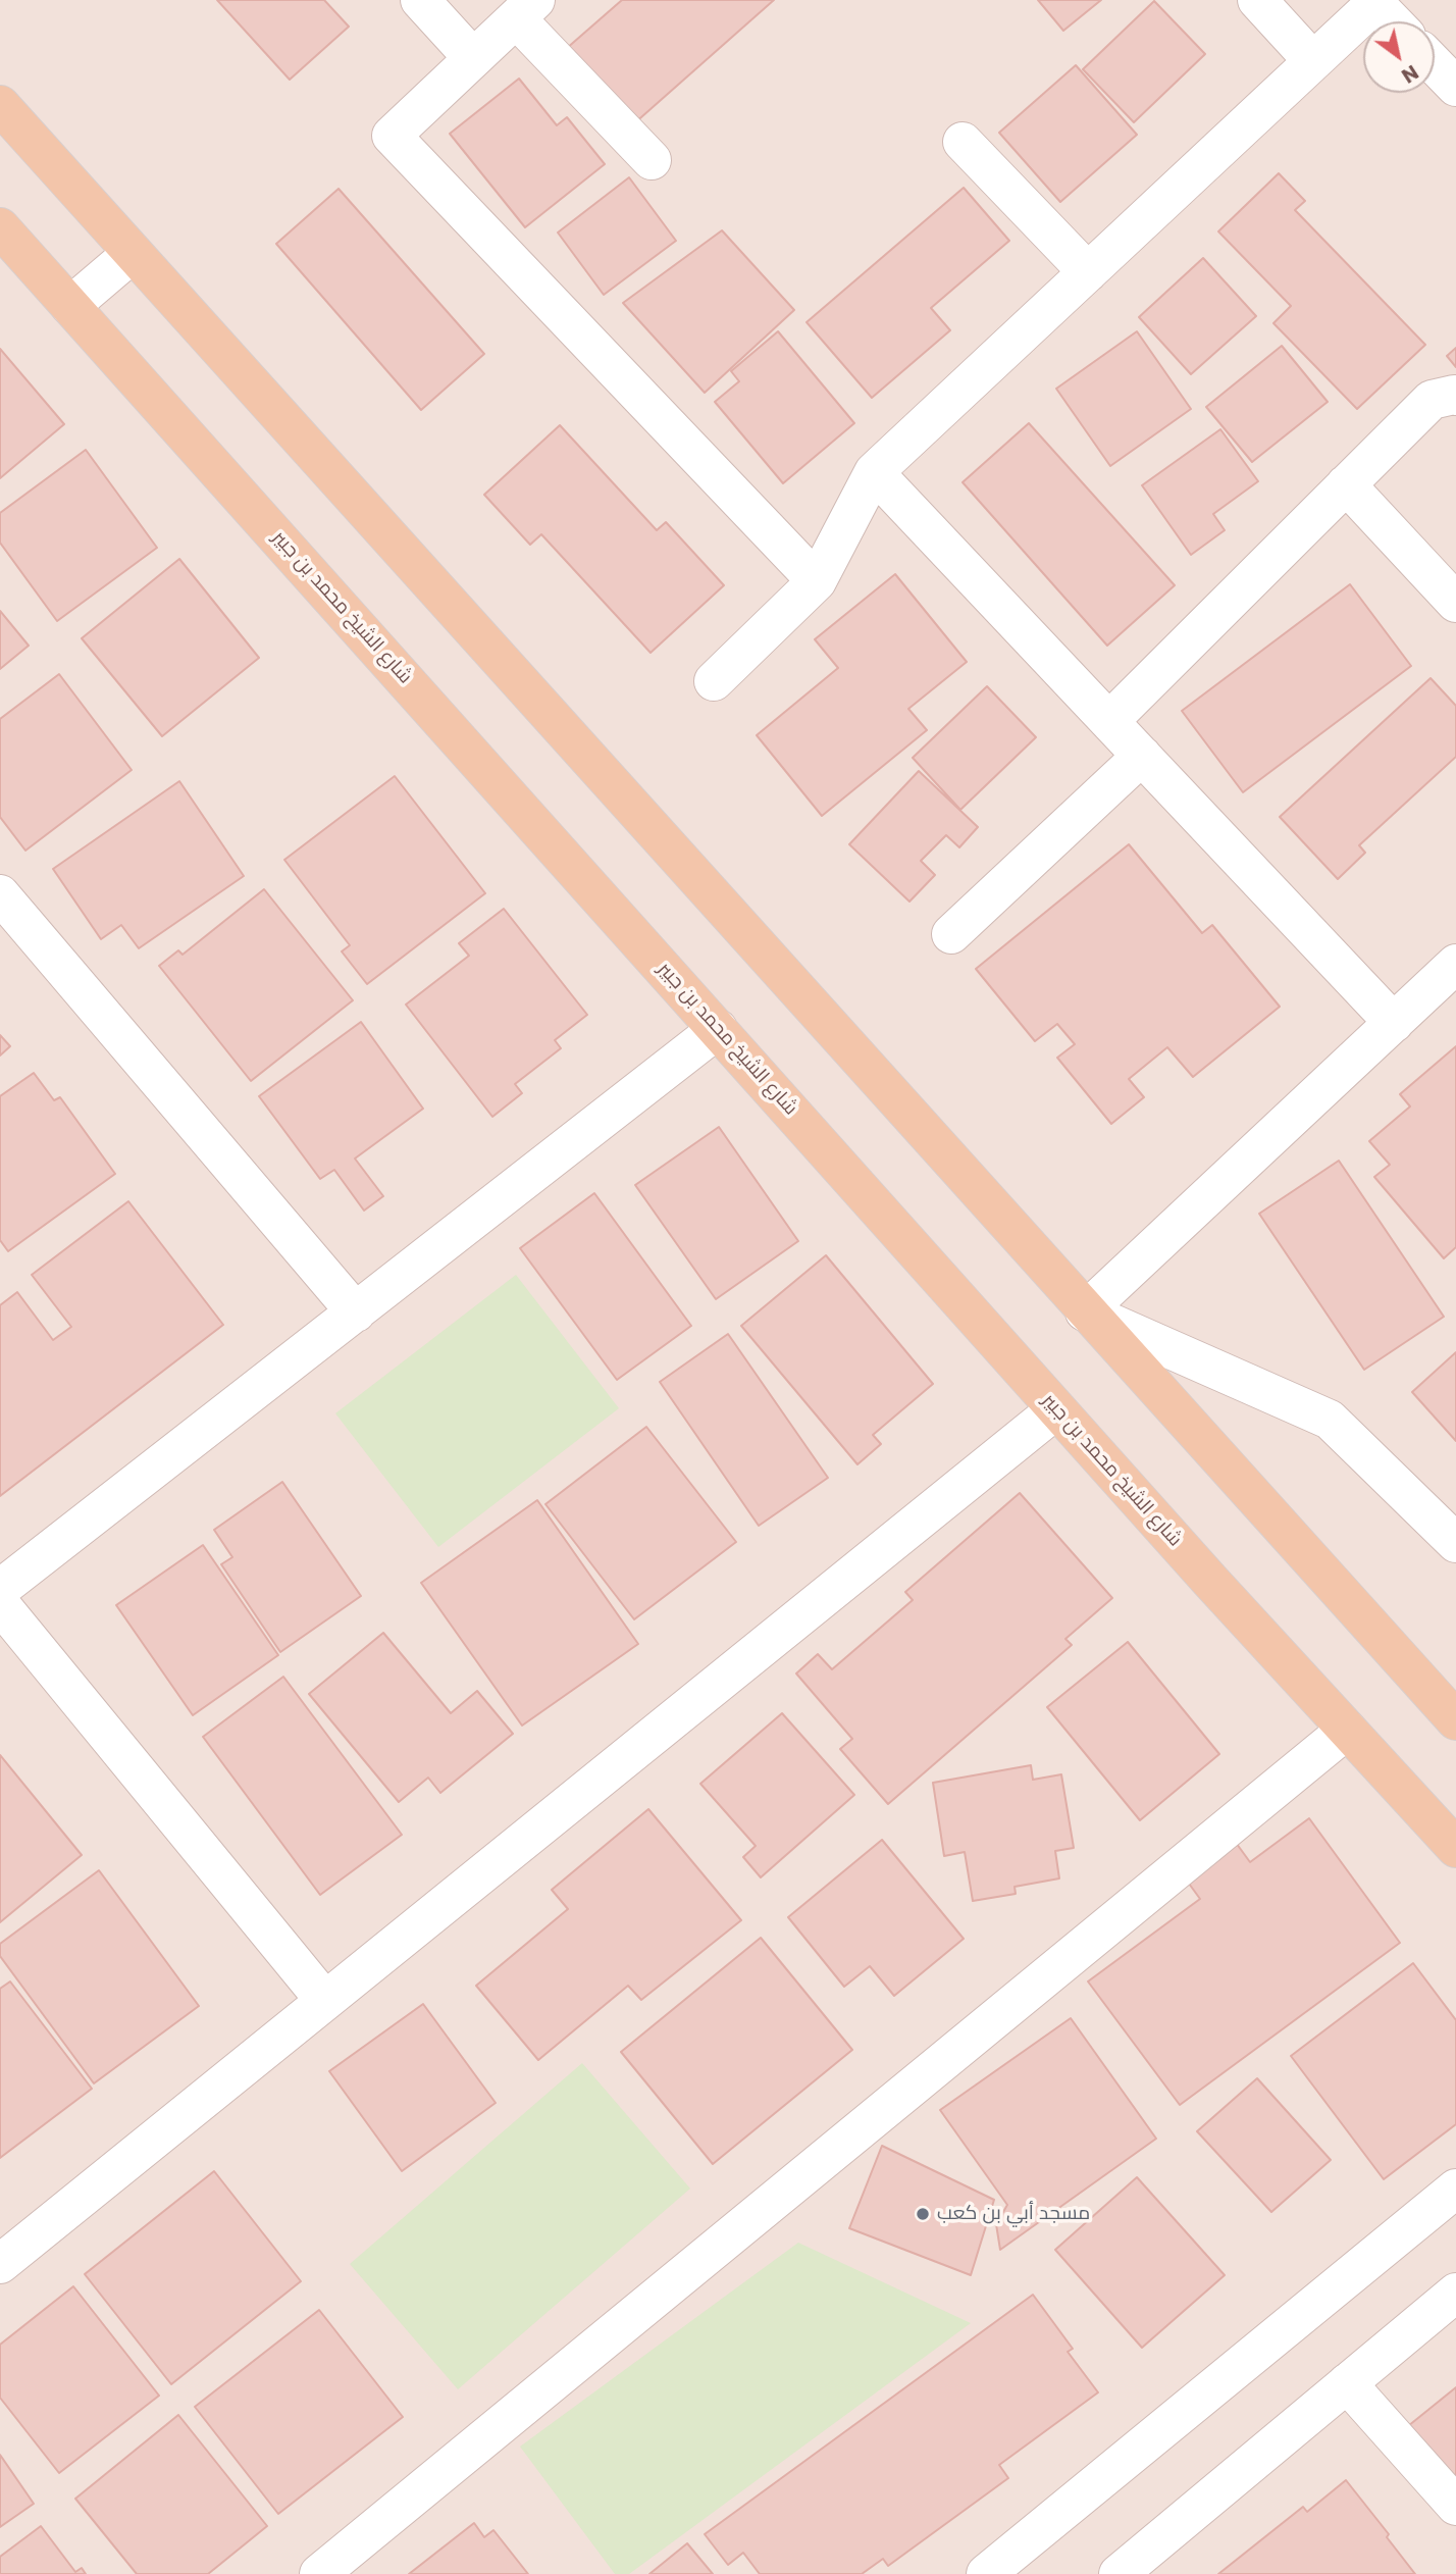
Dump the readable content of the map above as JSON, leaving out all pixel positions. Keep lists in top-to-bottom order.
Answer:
{
  "streets": {
    "main road": ["شارع الشيخ محمد بن جبير"]
  },
  "places": ["مسجد أبي بن كعب"],
  "north": "bottom right"
}
